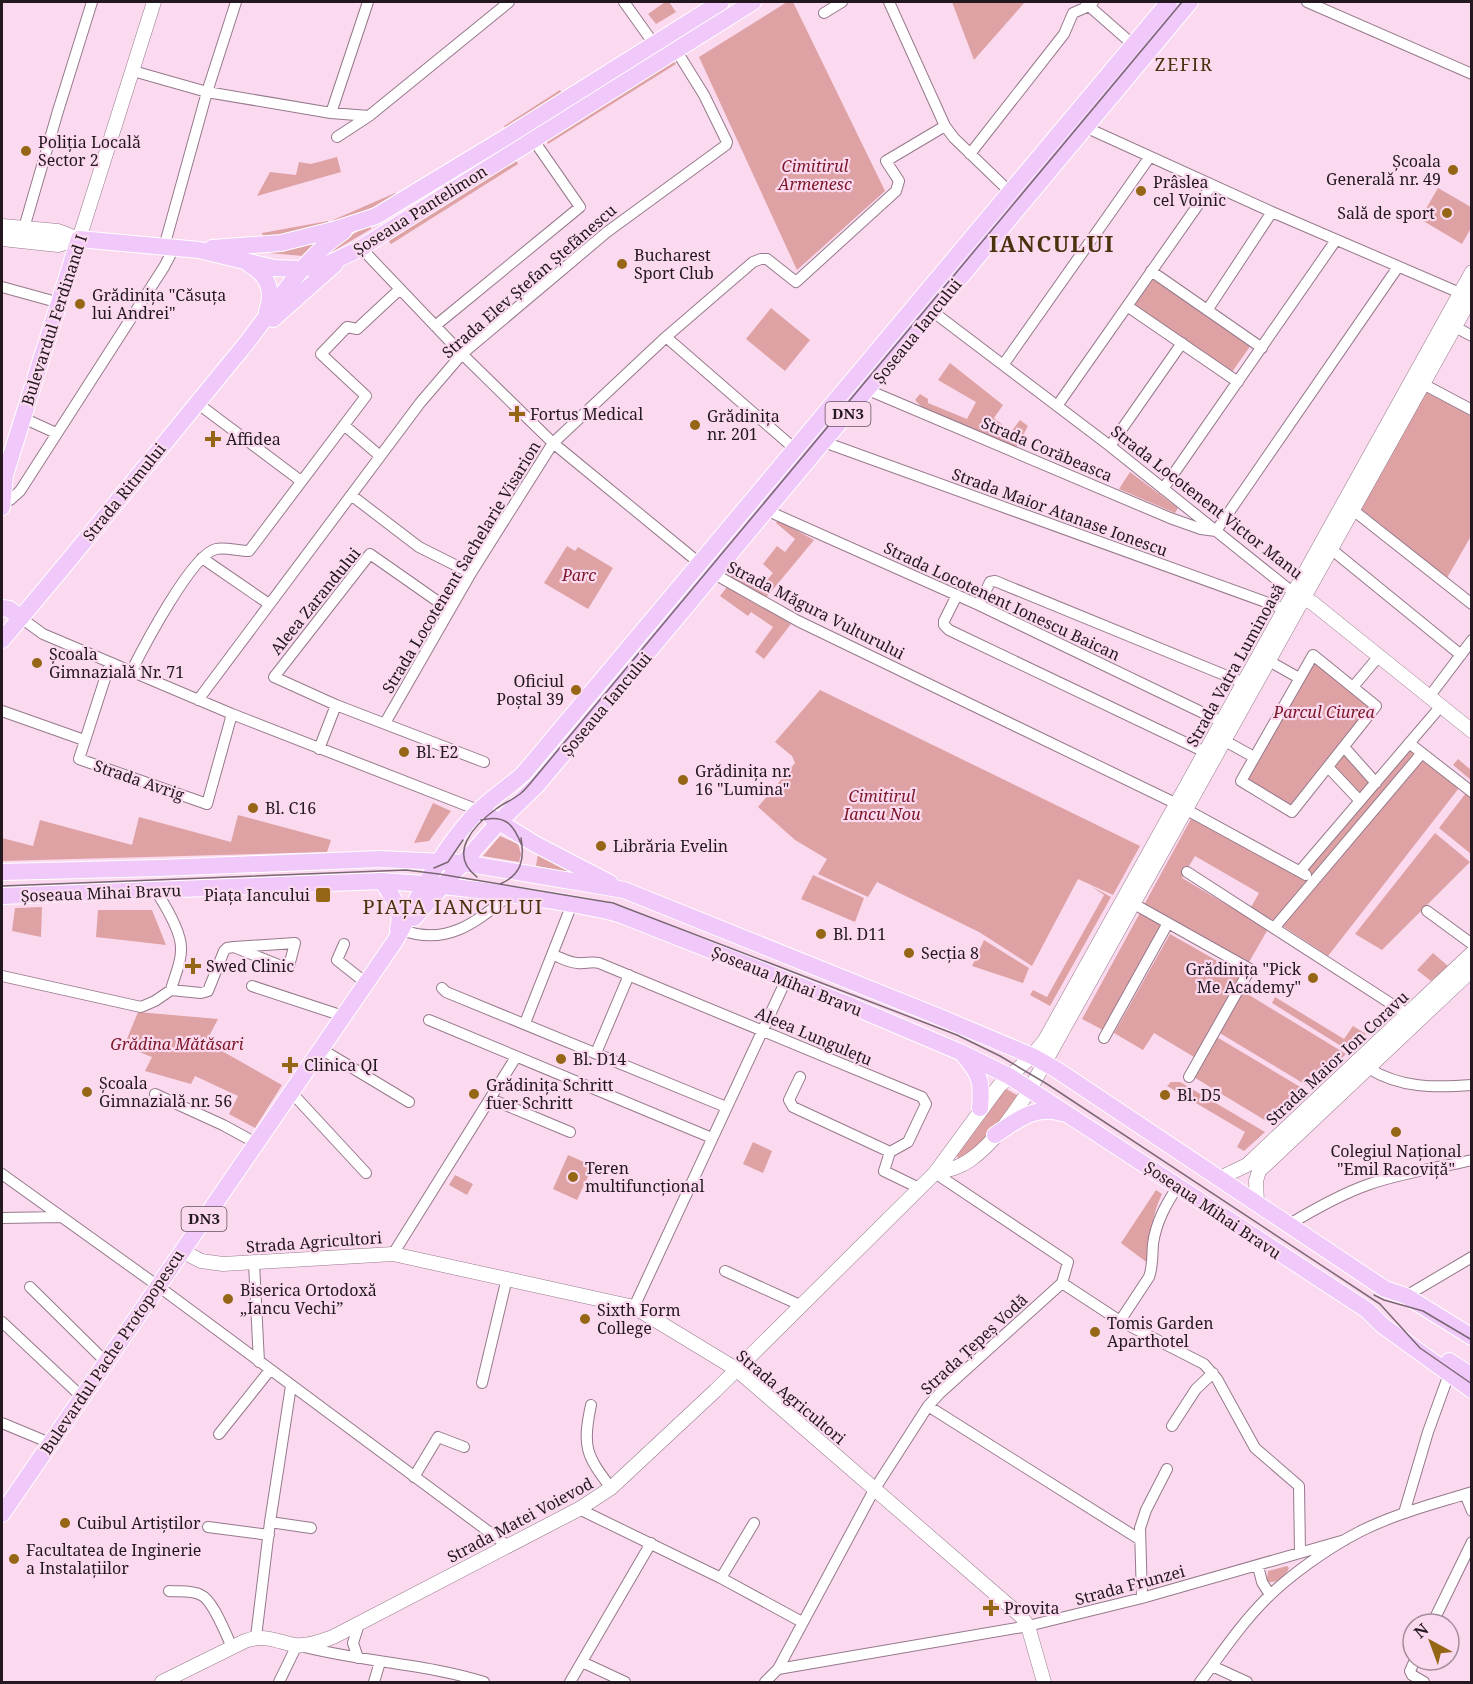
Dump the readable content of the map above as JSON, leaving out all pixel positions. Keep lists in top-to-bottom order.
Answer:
{
  "streets": {
    "main road": [
      "Șoseaua Pantelimon",
      "Bulevardul Ferdinand I",
      "Șoseaua Iancului",
      "DN3",
      "Strada Ritmului",
      "Șoseaua Mihai Bravu",
      "Bulevardul Pache Protopopescu"
    ],
    "street": [
      "Strada Elev Ștefan Ștefănescu",
      "Strada Corăbeasca",
      "Strada Locotenent Victor Manu",
      "Strada Maior Atanase Ionescu",
      "Strada Locotenent Sachelarie Visarion",
      "Aleea Zarandului",
      "Strada Locotenent Ionescu Baican",
      "Strada Măgura Vulturului",
      "Strada Vatra Luminoasă",
      "Strada Avrig",
      "Aleea Lungulețu",
      "Strada Maior Ion Coravu",
      "Strada Agricultori",
      "Strada Țepeș Vodă",
      "Strada Matei Voievod",
      "Strada Frunzei"
    ]
  },
  "crossings": [
    ["Șoseaua Pantelimon", "Strada Elev Ștefan Ștefănescu"],
    ["Șoseaua Pantelimon", "Bulevardul Ferdinand I"],
    ["Șoseaua Pantelimon", "Strada Ritmului"],
    ["Șoseaua Pantelimon", "Strada Măgura Vulturului"],
    ["Strada Elev Ștefan Ștefănescu", "Strada Măgura Vulturului"],
    ["Șoseaua Iancului", "DN3"],
    ["Șoseaua Iancului", "Strada Corăbeasca"],
    ["Șoseaua Iancului", "Strada Locotenent Victor Manu"],
    ["Șoseaua Iancului", "Strada Maior Atanase Ionescu"],
    ["Șoseaua Iancului", "Strada Locotenent Ionescu Baican"],
    ["Șoseaua Iancului", "Strada Măgura Vulturului"],
    ["DN3", "Șoseaua Mihai Bravu"],
    ["DN3", "Bulevardul Pache Protopopescu"],
    ["Strada Corăbeasca", "Strada Locotenent Victor Manu"],
    ["Strada Locotenent Victor Manu", "Strada Vatra Luminoasă"],
    ["Strada Maior Atanase Ionescu", "Strada Vatra Luminoasă"],
    ["Strada Locotenent Sachelarie Visarion", "Aleea Zarandului"],
    ["Strada Locotenent Sachelarie Visarion", "Strada Măgura Vulturului"],
    ["Strada Locotenent Ionescu Baican", "Strada Vatra Luminoasă"],
    ["Strada Măgura Vulturului", "Strada Vatra Luminoasă"],
    ["Strada Vatra Luminoasă", "Șoseaua Mihai Bravu"],
    ["Strada Vatra Luminoasă", "Strada Matei Voievod"],
    ["Șoseaua Mihai Bravu", "Strada Maior Ion Coravu"],
    ["Șoseaua Mihai Bravu", "Bulevardul Pache Protopopescu"],
    ["Șoseaua Mihai Bravu", "Strada Matei Voievod"],
    ["Strada Agricultori", "Strada Țepeș Vodă"],
    ["Strada Agricultori", "Bulevardul Pache Protopopescu"],
    ["Strada Agricultori", "Strada Matei Voievod"],
    ["Strada Agricultori", "Strada Frunzei"],
    ["Strada Țepeș Vodă", "Strada Frunzei"]
  ],
  "districts": ["ZEFIR", "IANCULUI", "PIAȚA IANCULUI"],
  "parks": [
    "Cimitirul Armenesc",
    "Parc",
    "Parcul Ciurea",
    "Cimitirul Iancu Nou",
    "Grădina Mătăsari"
  ],
  "places": {
    "other": [
      "Poliția Locală Sector 2",
      "Școala Generală nr. 49",
      "Prâslea cel Voinic",
      "Sală de sport",
      "Bucharest Sport Club",
      "Grădinița \"Căsuța lui Andrei\"",
      "Grădinița nr. 201",
      "Școala Gimnazială Nr. 71",
      "Oficiul Poștal 39",
      "Bl. E2",
      "Grădinița nr. 16 \"Lumina\"",
      "Bl. C16",
      "Librăria Evelin",
      "Bl. D11",
      "Secția 8",
      "Grădinița \"Pick Me Academy\"",
      "Bl. D14",
      "Școala Gimnazială nr. 56",
      "Grădinița Schritt fuer Schritt",
      "Bl. D5",
      "Colegiul Național \"Emil Racoviță\"",
      "Teren multifuncțional",
      "Biserica Ortodoxă „Iancu Vechi”",
      "Sixth Form College",
      "Tomis Garden Aparthotel",
      "Cuibul Artiștilor",
      "Facultatea de Inginerie a Instalațiilor"
    ],
    "health": [
      "Fortus Medical",
      "Affidea",
      "Swed Clinic",
      "Clinica QI",
      "Provita"
    ],
    "transit": ["Piața Iancului"]
  },
  "north": "top left"
}
